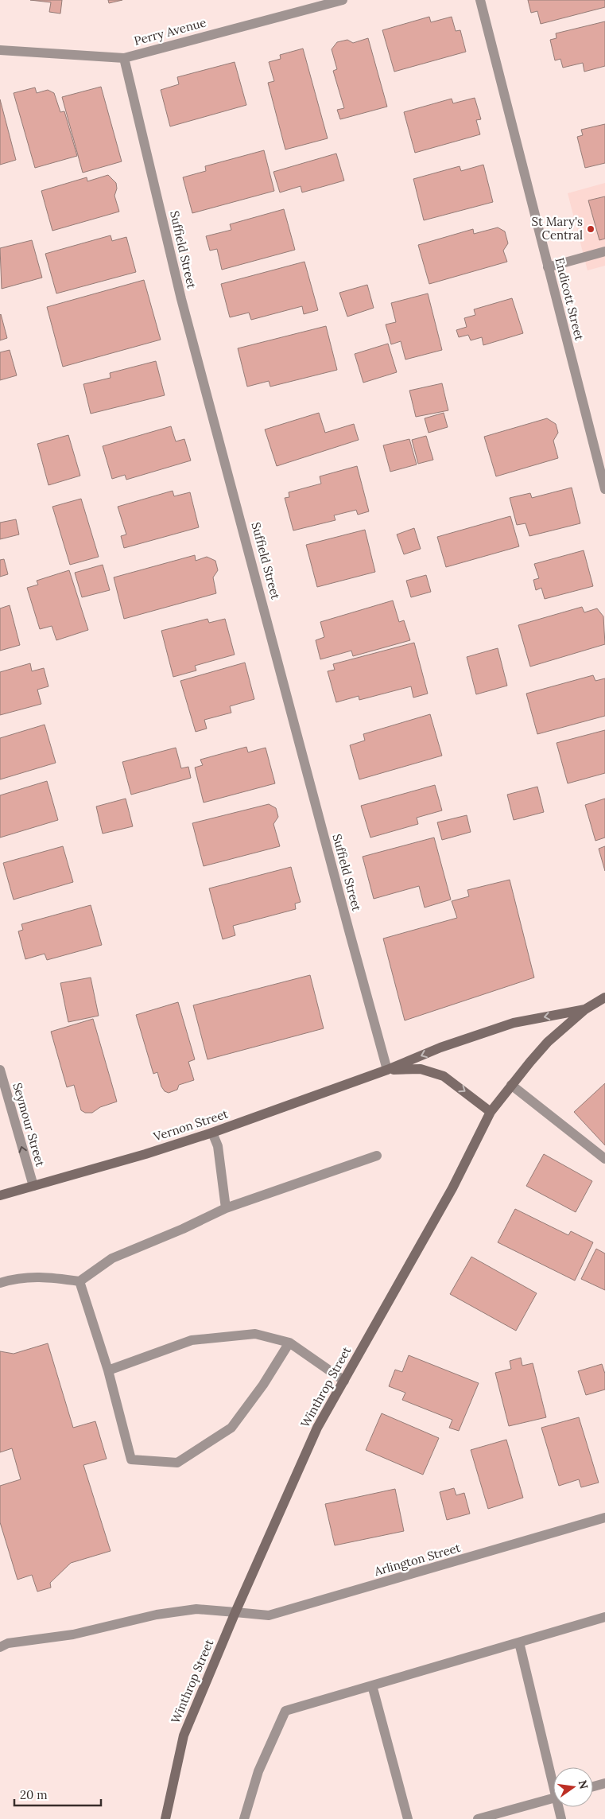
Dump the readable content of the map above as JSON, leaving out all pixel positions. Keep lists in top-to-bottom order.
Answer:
{
  "streets": {
    "main road": ["Vernon Street", "Winthrop Street"],
    "street": [
      "Perry Avenue",
      "Suffield Street",
      "Endicott Street",
      "Seymour Street",
      "Arlington Street"
    ]
  },
  "crossings": [
    ["Perry Avenue", "Suffield Street"],
    ["Suffield Street", "Vernon Street"],
    ["Seymour Street", "Vernon Street"],
    ["Vernon Street", "Winthrop Street"],
    ["Winthrop Street", "Arlington Street"]
  ],
  "one_way": ["Seymour Street"],
  "places": ["St Mary's Central"],
  "scale_bar": "20 m",
  "north": "right"
}
